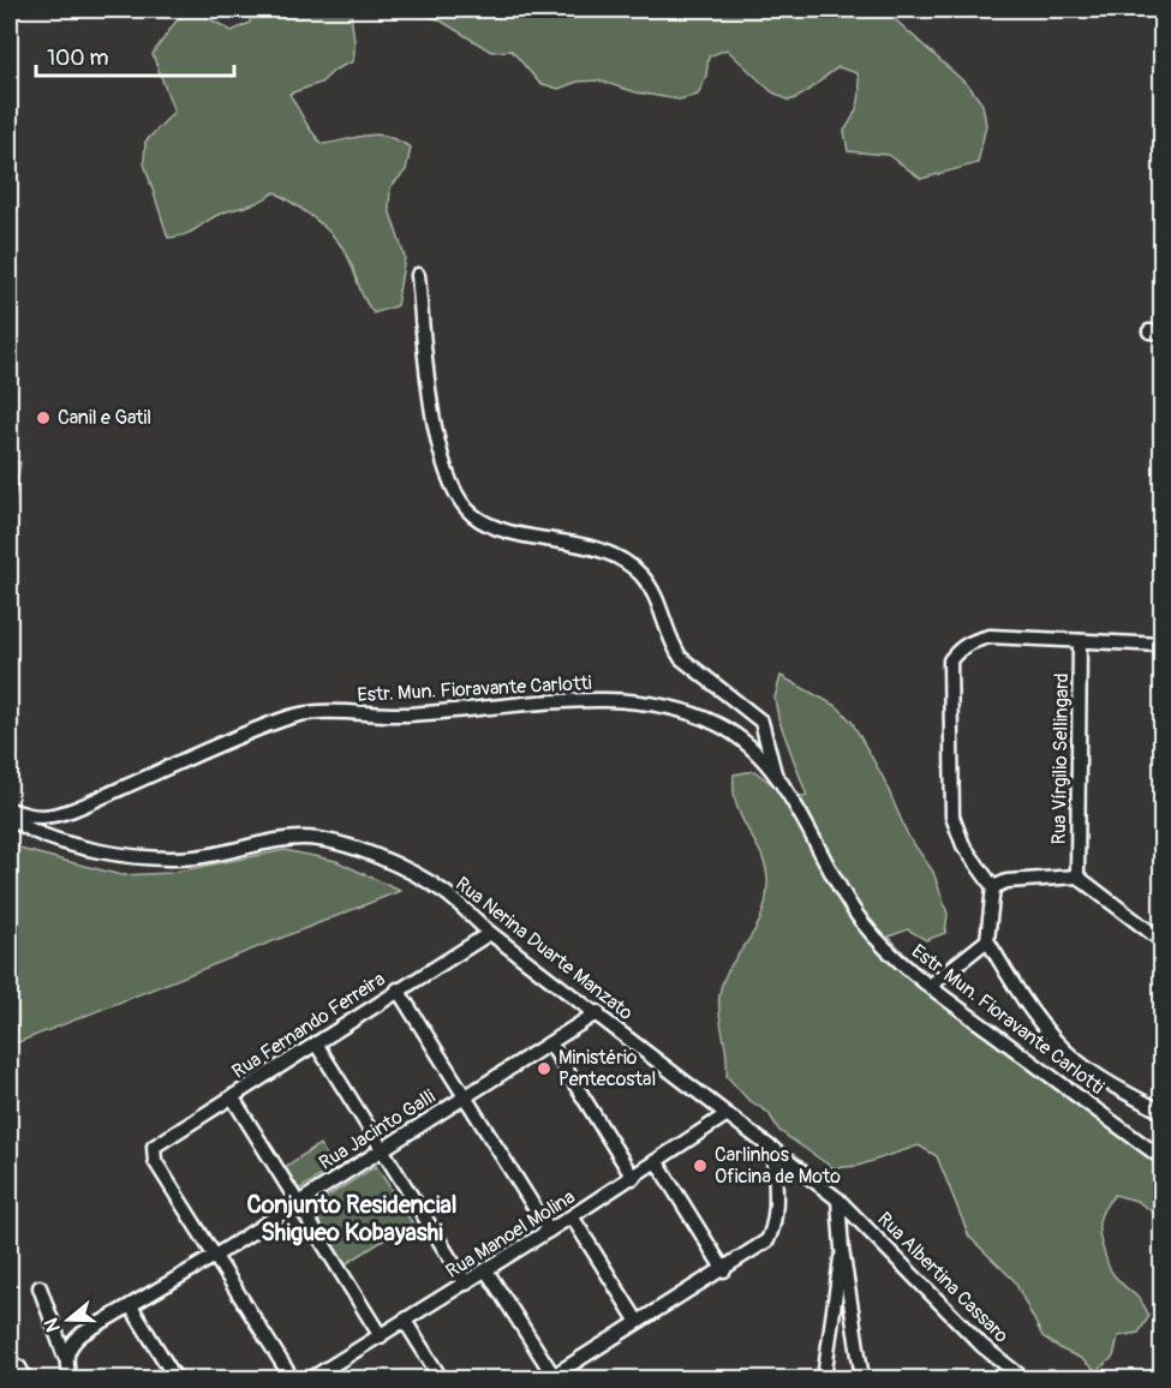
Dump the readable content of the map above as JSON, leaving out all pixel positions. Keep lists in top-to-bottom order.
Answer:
{
  "streets": {
    "street": [
      "Estr. Mun. Fioravante Carlotti",
      "Rua Vírgilio Sellingard",
      "Rua Nerina Duarte Manzato",
      "Rua Fernando Ferreira",
      "Rua Jacinto Galli",
      "Rua Manoel Molina",
      "Rua Albertina Cassaro"
    ]
  },
  "crossings": [
    ["Rua Nerina Duarte Manzato", "Rua Fernando Ferreira"],
    ["Rua Nerina Duarte Manzato", "Rua Jacinto Galli"],
    ["Rua Nerina Duarte Manzato", "Rua Manoel Molina"],
    ["Rua Nerina Duarte Manzato", "Rua Albertina Cassaro"],
    ["Rua Fernando Ferreira", "Rua Jacinto Galli"]
  ],
  "districts": ["Conjunto Residencial Shigueo Kobayashi"],
  "places": ["Canil e Gatil", "Ministério Pentecostal", "Carlinhos Oficina de Moto"],
  "scale_bar": "100 m",
  "north": "left"
}
